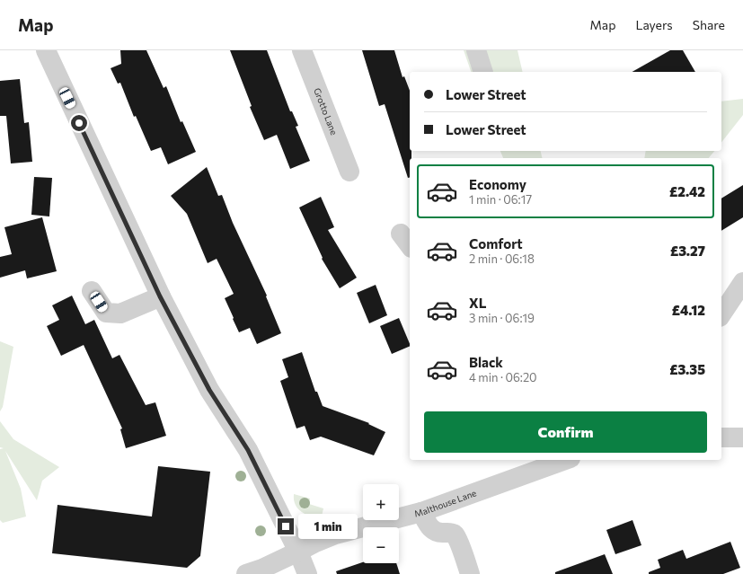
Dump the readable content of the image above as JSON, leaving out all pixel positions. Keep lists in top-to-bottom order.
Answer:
{
  "streets": {
    "street": ["Grotto Lane", "Malthouse Lane"]
  },
  "page": {
    "header": "Map",
    "nav": ["Map", "Layers", "Share"],
    "banner": ["Lower Street", "Lower Street"],
    "list": [
      {
        "name": "Economy",
        "note": "1 min · 06:17",
        "value": "£2.42"
      },
      {
        "name": "Comfort",
        "note": "2 min · 06:18",
        "value": "£3.27"
      },
      {
        "name": "XL",
        "note": "3 min · 06:19",
        "value": "£4.12"
      },
      {
        "name": "Black",
        "note": "4 min · 06:20",
        "value": "£3.35"
      }
    ],
    "buttons": "Confirm",
    "map_buttons": ["+", "−"],
    "bubble": "1 min"
  }
}
